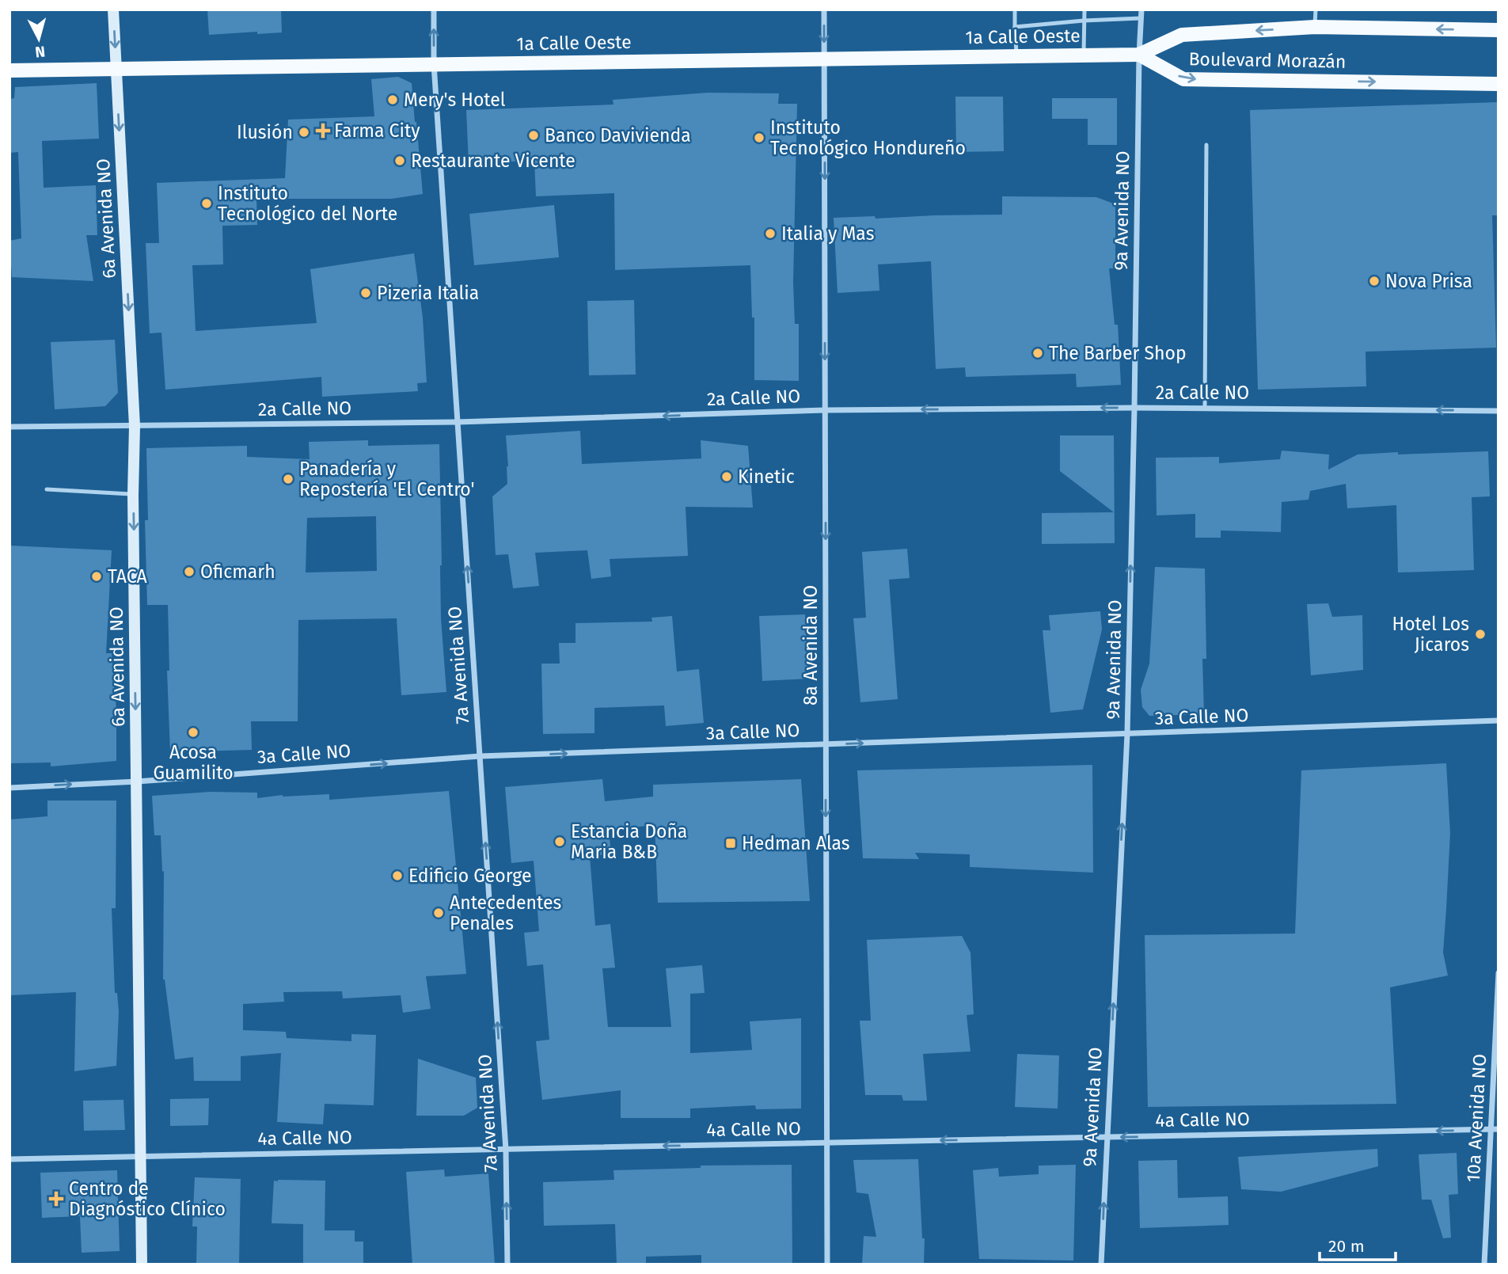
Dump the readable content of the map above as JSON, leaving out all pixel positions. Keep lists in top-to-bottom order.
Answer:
{
  "streets": {
    "main road": ["1a Calle Oeste", "Boulevard Morazán"],
    "street": [
      "9a Avenida NO",
      "6a Avenida NO",
      "2a Calle NO",
      "8a Avenida NO",
      "7a Avenida NO",
      "3a Calle NO",
      "10a Avenida NO",
      "4a Calle NO"
    ]
  },
  "crossings": [
    ["1a Calle Oeste", "Boulevard Morazán"],
    ["1a Calle Oeste", "9a Avenida NO"],
    ["1a Calle Oeste", "6a Avenida NO"],
    ["1a Calle Oeste", "8a Avenida NO"],
    ["1a Calle Oeste", "7a Avenida NO"],
    ["Boulevard Morazán", "9a Avenida NO"],
    ["9a Avenida NO", "2a Calle NO"],
    ["9a Avenida NO", "3a Calle NO"],
    ["9a Avenida NO", "4a Calle NO"],
    ["6a Avenida NO", "2a Calle NO"],
    ["6a Avenida NO", "3a Calle NO"],
    ["6a Avenida NO", "4a Calle NO"],
    ["2a Calle NO", "8a Avenida NO"],
    ["2a Calle NO", "7a Avenida NO"],
    ["8a Avenida NO", "3a Calle NO"],
    ["8a Avenida NO", "4a Calle NO"],
    ["7a Avenida NO", "3a Calle NO"],
    ["7a Avenida NO", "4a Calle NO"],
    ["10a Avenida NO", "4a Calle NO"]
  ],
  "one_way": [
    "9a Avenida NO",
    "6a Avenida NO",
    "2a Calle NO",
    "8a Avenida NO",
    "7a Avenida NO",
    "3a Calle NO",
    "4a Calle NO"
  ],
  "places": {
    "other": [
      "Mery's Hotel",
      "Ilusión",
      "Banco Davivienda",
      "Instituto Tecnológico Hondureño",
      "Restaurante Vicente",
      "Instituto Tecnológico del Norte",
      "Italia y Mas",
      "Nova Prisa",
      "Pizeria Italia",
      "The Barber Shop",
      "Kinetic",
      "Panadería y Repostería 'El Centro'",
      "Oficmarh",
      "TACA",
      "Hotel Los Jicaros",
      "Acosa Guamilito",
      "Estancia Doña Maria B&B",
      "Edificio George",
      "Antecedentes Penales"
    ],
    "health": ["Farma City", "Centro de Diagnóstico Clínico"],
    "transit": ["Hedman Alas"]
  },
  "scale_bar": "20 m",
  "north": "bottom"
}
